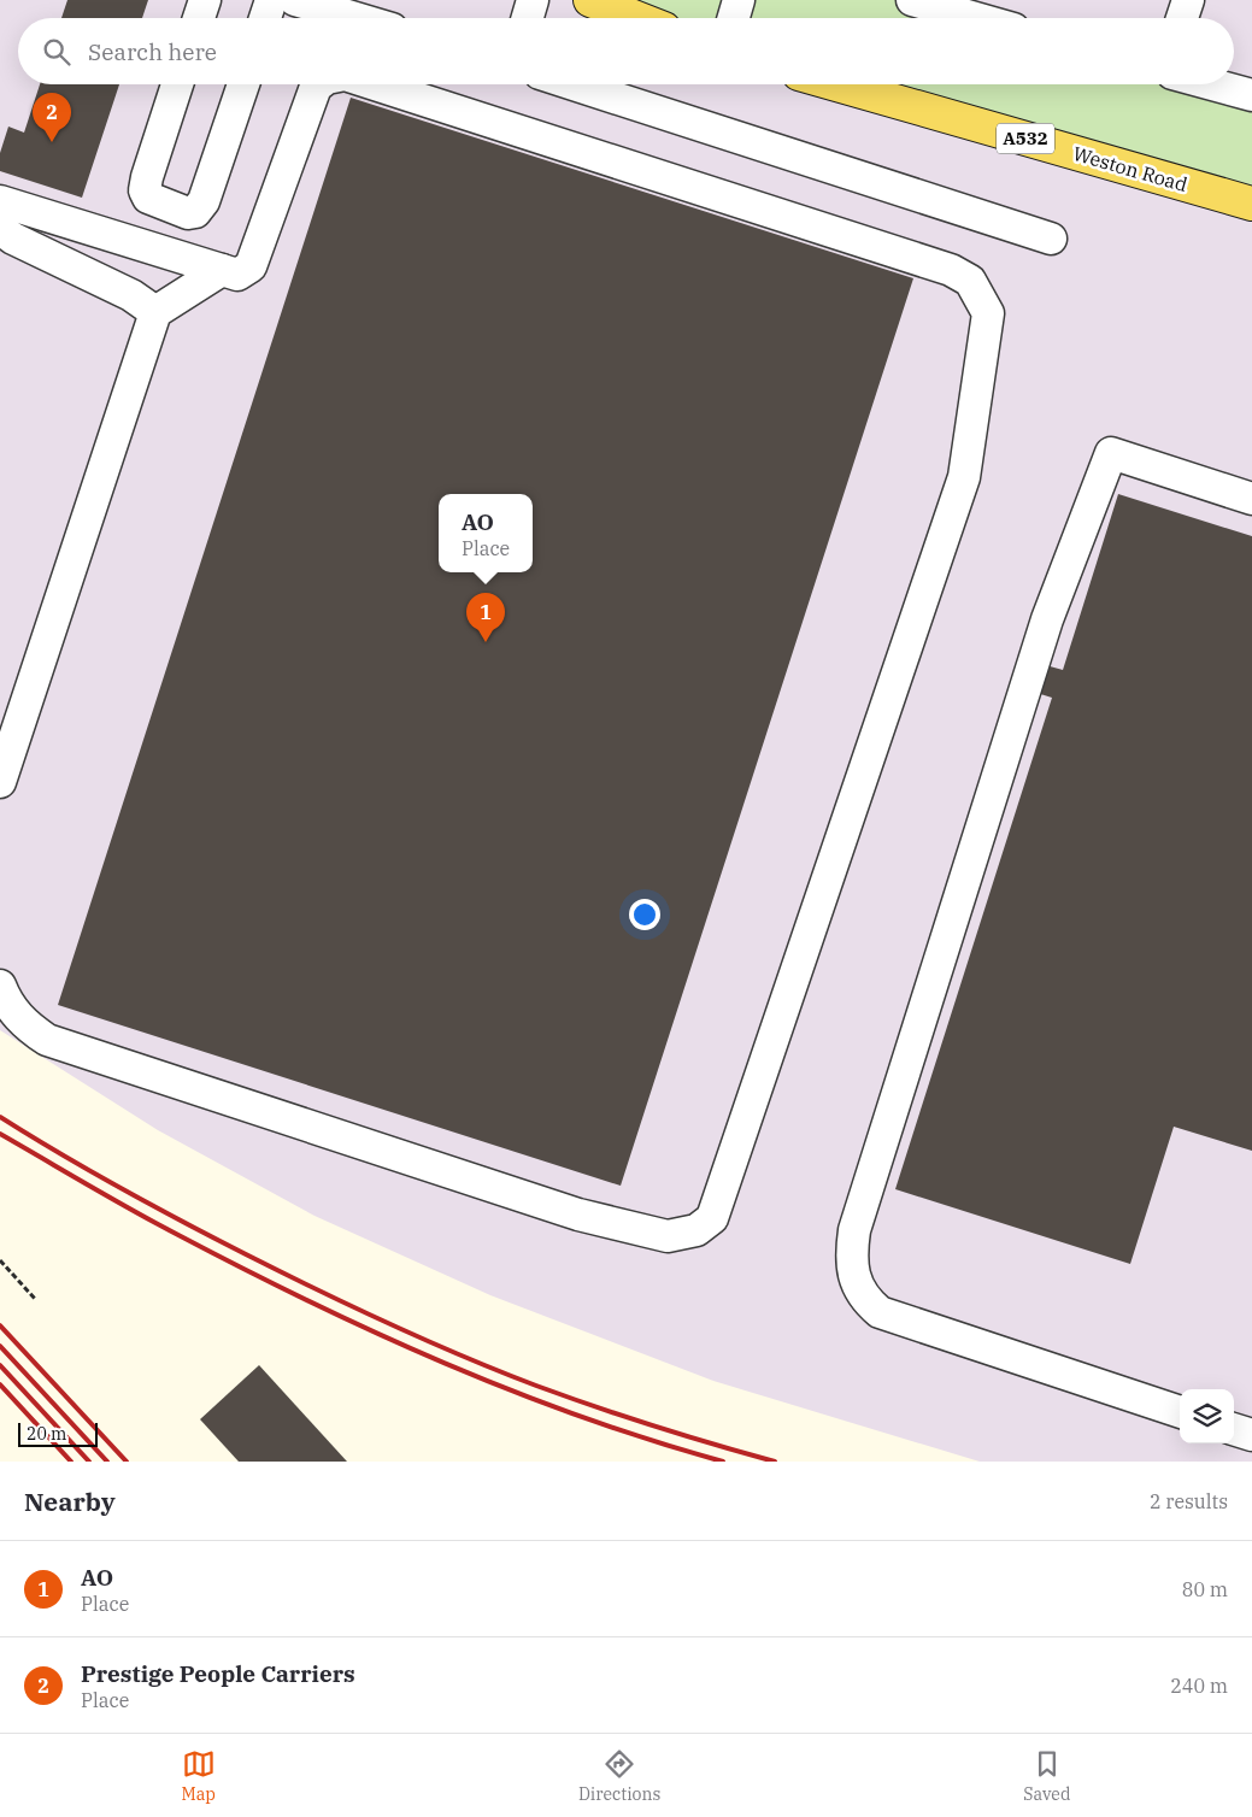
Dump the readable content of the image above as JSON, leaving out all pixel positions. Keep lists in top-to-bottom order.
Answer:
{
  "streets": {
    "main road": ["A532", "Weston Road"]
  },
  "scale_bar": "20 m",
  "page": {
    "search": "Search here",
    "pins": ["2", "1"],
    "popup": ["AO", "Place"],
    "scale": "20 m",
    "heading": ["Nearby", "2 results"],
    "list": [
      {
        "mark": "1",
        "name": "AO",
        "note": "Place",
        "value": "80 m"
      },
      {
        "mark": "2",
        "name": "Prestige People Carriers",
        "note": "Place",
        "value": "240 m"
      }
    ],
    "nav": ["Map", "Directions", "Saved"]
  }
}
